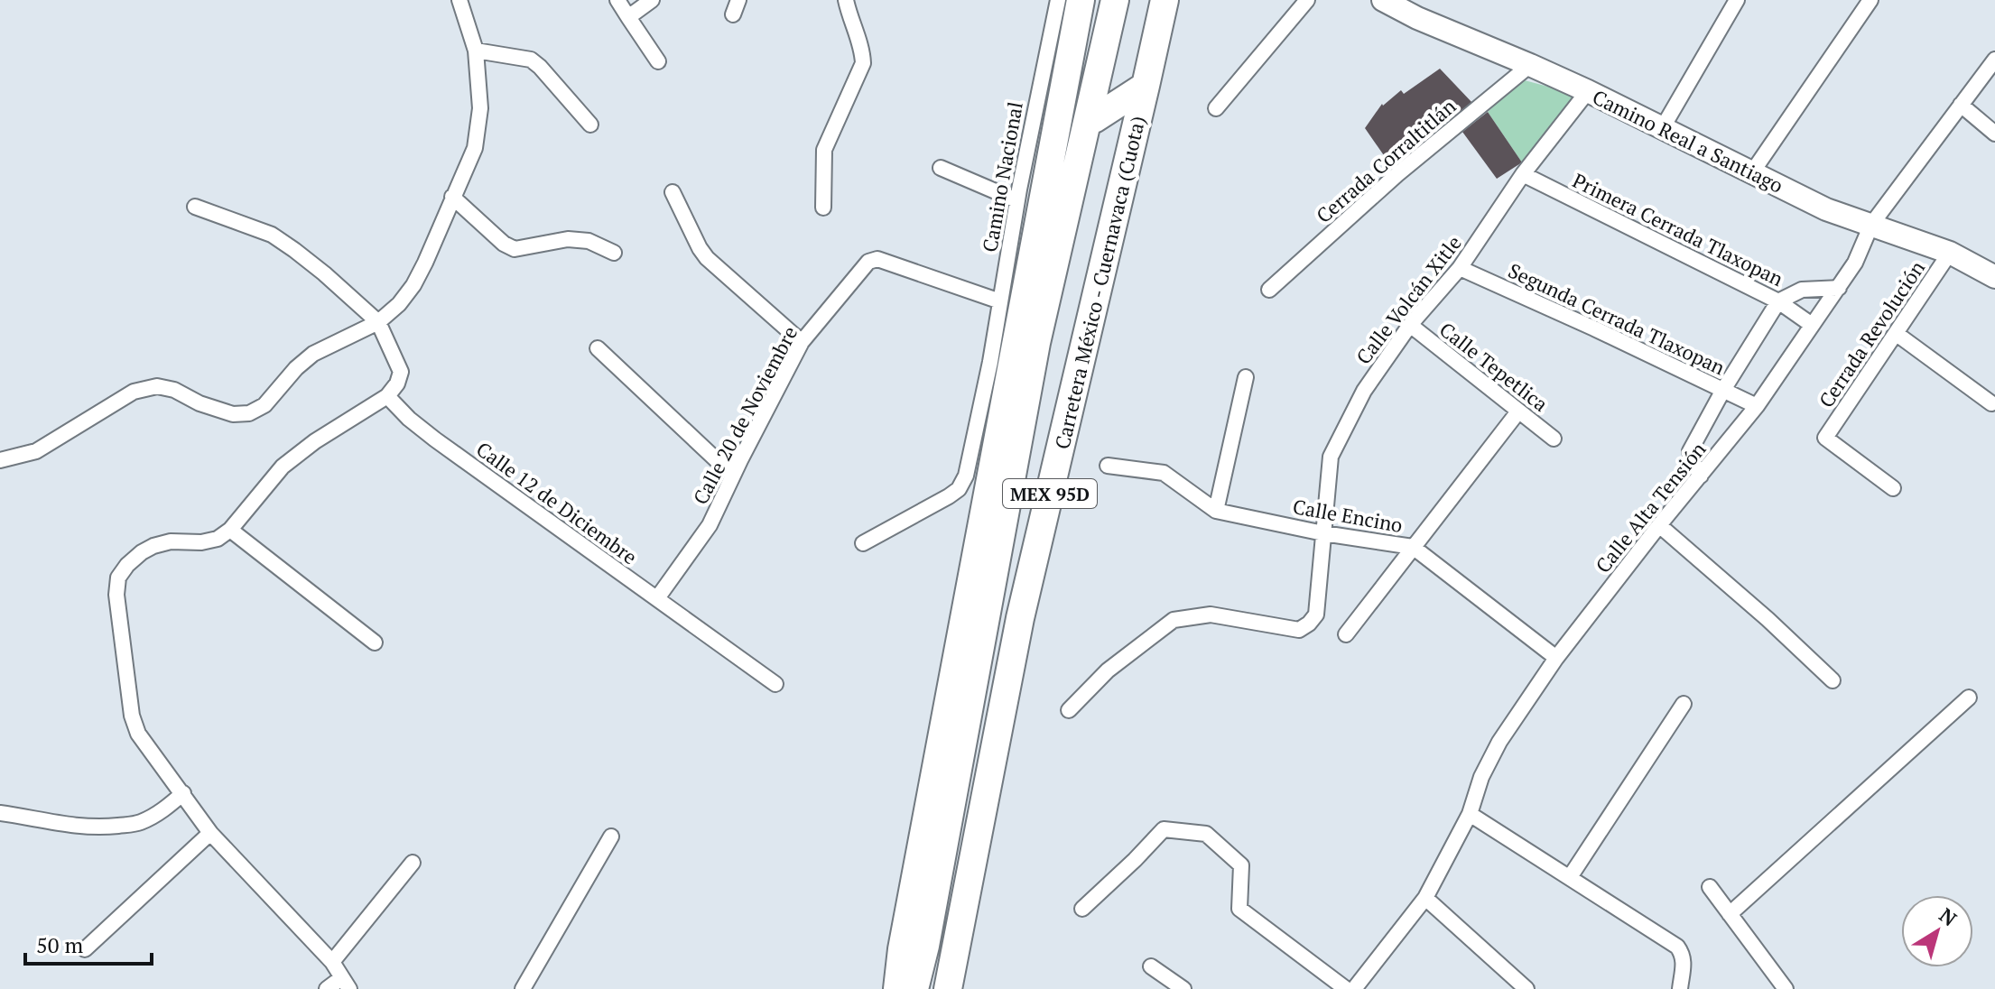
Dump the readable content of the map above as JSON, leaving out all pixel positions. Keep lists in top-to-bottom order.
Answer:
{
  "streets": {
    "highway": ["Carretera México - Cuernavaca (Cuota)", "MEX 95D"],
    "street": [
      "Camino Real a Santiago",
      "Cerrada Corraltitlán",
      "Camino Nacional",
      "Primera Cerrada Tlaxopan",
      "Calle Volcán Xitle",
      "Segunda Cerrada Tlaxopan",
      "Cerrada Revolución",
      "Calle Tepetlica",
      "Calle 20 de Noviembre",
      "Calle 12 de Diciembre",
      "Calle Alta Tensión",
      "Calle Encino"
    ]
  },
  "crossings": [
    ["Camino Real a Santiago", "Cerrada Corraltitlán"],
    ["Camino Real a Santiago", "Calle Volcán Xitle"],
    ["Camino Real a Santiago", "Cerrada Revolución"],
    ["Camino Real a Santiago", "Calle Alta Tensión"],
    ["Camino Nacional", "Calle 20 de Noviembre"],
    ["Primera Cerrada Tlaxopan", "Calle Volcán Xitle"],
    ["Primera Cerrada Tlaxopan", "Calle Alta Tensión"],
    ["Calle Volcán Xitle", "Segunda Cerrada Tlaxopan"],
    ["Calle Volcán Xitle", "Calle Tepetlica"],
    ["Calle Volcán Xitle", "Calle Encino"],
    ["Segunda Cerrada Tlaxopan", "Calle Alta Tensión"],
    ["Calle 20 de Noviembre", "Calle 12 de Diciembre"],
    ["Calle Alta Tensión", "Calle Encino"]
  ],
  "scale_bar": "50 m",
  "north": "top right"
}
